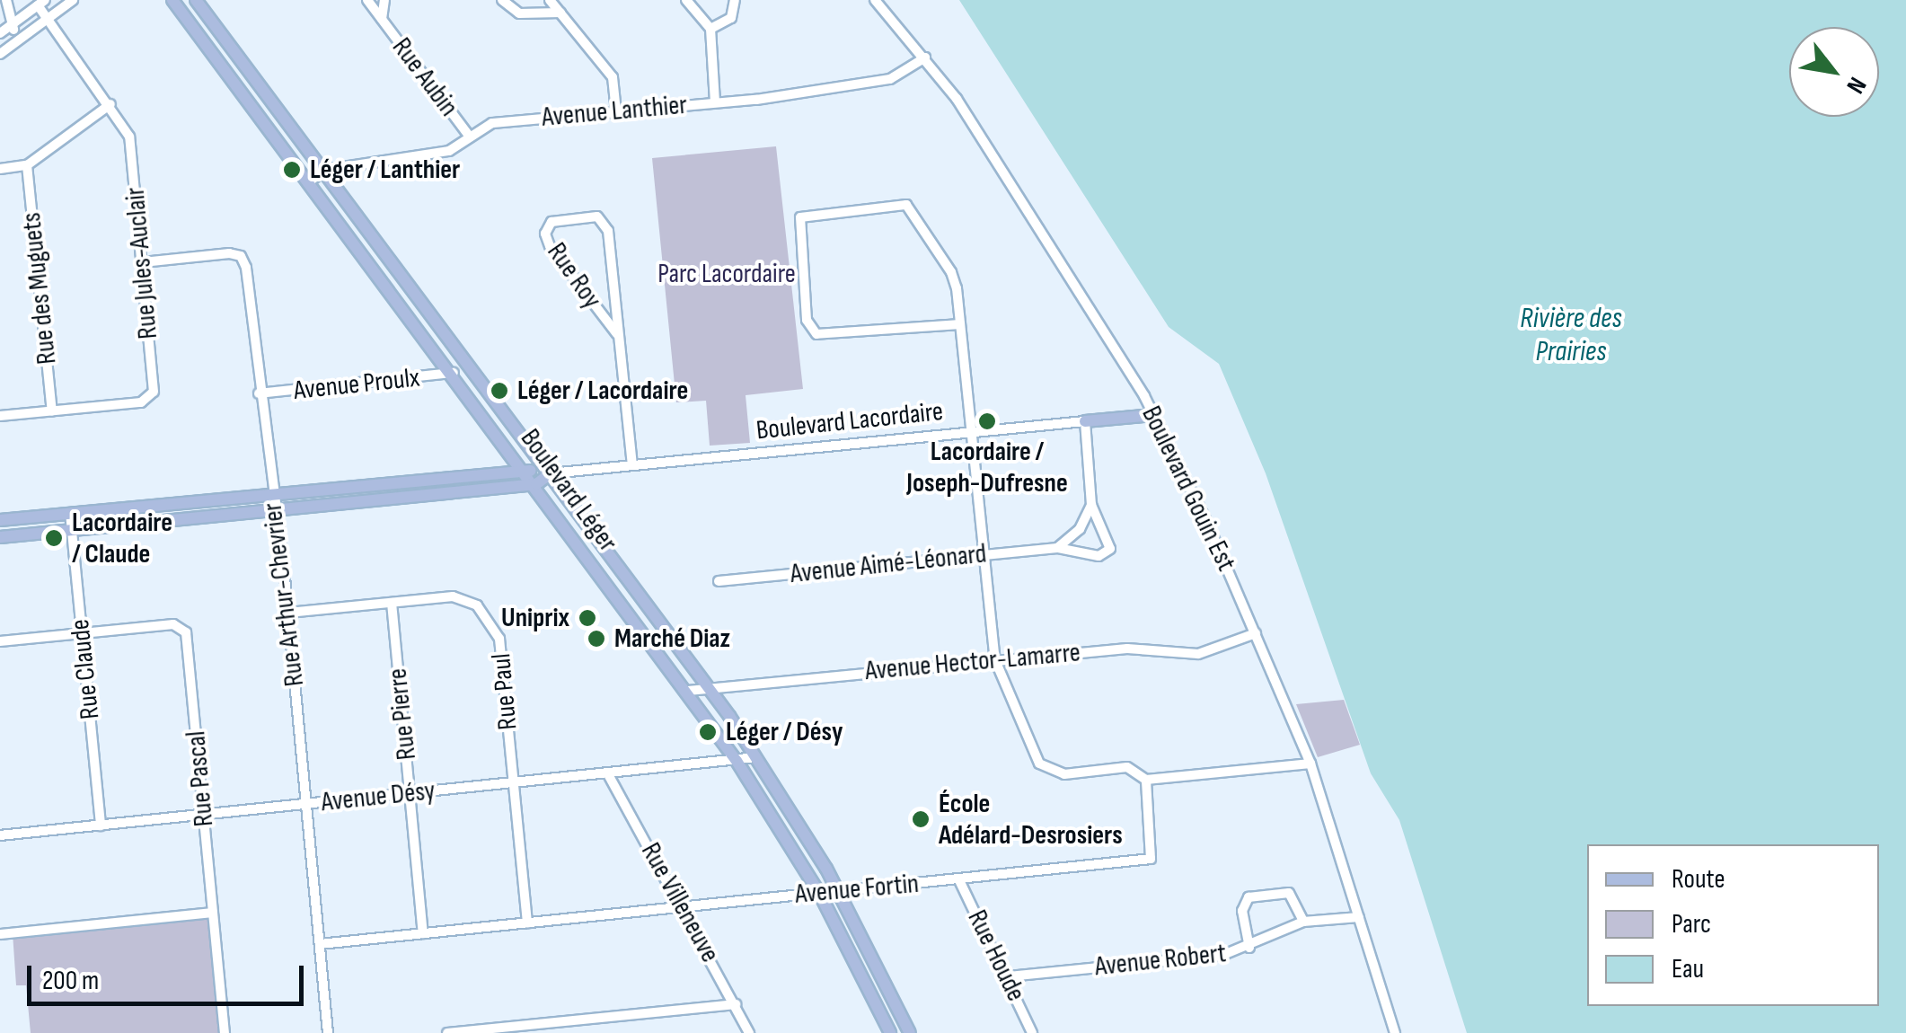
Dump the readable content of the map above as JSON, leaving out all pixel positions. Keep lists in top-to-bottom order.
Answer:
{
  "streets": {
    "main road": ["Boulevard Lacordaire", "Boulevard Léger"],
    "street": [
      "Rue Aubin",
      "Avenue Lanthier",
      "Rue Jules-Auclair",
      "Rue Roy",
      "Rue des Muguets",
      "Avenue Proulx",
      "Boulevard Gouin Est",
      "Avenue Aimé-Léonard",
      "Rue Arthur-Chevrier",
      "Avenue Hector-Lamarre",
      "Rue Claude",
      "Rue Paul",
      "Rue Pierre",
      "Rue Pascal",
      "Avenue Désy",
      "Avenue Fortin",
      "Rue Villeneuve",
      "Rue Houde",
      "Avenue Robert"
    ]
  },
  "crossings": [
    ["Rue Aubin", "Avenue Lanthier"],
    ["Avenue Lanthier", "Boulevard Gouin Est"],
    ["Avenue Lanthier", "Boulevard Léger"],
    ["Rue Jules-Auclair", "Rue des Muguets"],
    ["Rue Jules-Auclair", "Rue Arthur-Chevrier"],
    ["Rue Roy", "Boulevard Lacordaire"],
    ["Avenue Proulx", "Boulevard Léger"],
    ["Avenue Proulx", "Rue Arthur-Chevrier"],
    ["Boulevard Lacordaire", "Boulevard Gouin Est"],
    ["Boulevard Lacordaire", "Boulevard Léger"],
    ["Boulevard Lacordaire", "Rue Arthur-Chevrier"],
    ["Boulevard Lacordaire", "Rue Claude"],
    ["Boulevard Gouin Est", "Avenue Hector-Lamarre"],
    ["Boulevard Gouin Est", "Avenue Robert"],
    ["Boulevard Léger", "Avenue Hector-Lamarre"],
    ["Boulevard Léger", "Avenue Désy"],
    ["Boulevard Léger", "Avenue Fortin"],
    ["Rue Arthur-Chevrier", "Rue Paul"],
    ["Rue Arthur-Chevrier", "Avenue Désy"],
    ["Rue Arthur-Chevrier", "Avenue Fortin"],
    ["Rue Claude", "Rue Pascal"],
    ["Rue Claude", "Avenue Désy"],
    ["Rue Paul", "Rue Pierre"],
    ["Rue Paul", "Avenue Désy"],
    ["Rue Paul", "Avenue Fortin"],
    ["Rue Pierre", "Avenue Désy"],
    ["Rue Pierre", "Avenue Fortin"],
    ["Rue Pascal", "Avenue Désy"],
    ["Avenue Désy", "Rue Villeneuve"],
    ["Avenue Fortin", "Rue Villeneuve"],
    ["Avenue Fortin", "Rue Houde"],
    ["Rue Houde", "Avenue Robert"]
  ],
  "water": ["Rivière des Prairies"],
  "parks": ["Parc Lacordaire"],
  "places": [
    "Léger / Lanthier",
    "Léger / Lacordaire",
    "Lacordaire / Joseph-Dufresne",
    "Lacordaire / Claude",
    "Uniprix",
    "Marché Diaz",
    "Léger / Désy",
    "École Adélard-Desrosiers"
  ],
  "legend": ["Route", "Parc", "Eau"],
  "scale_bar": "200 m",
  "north": "bottom right"
}
